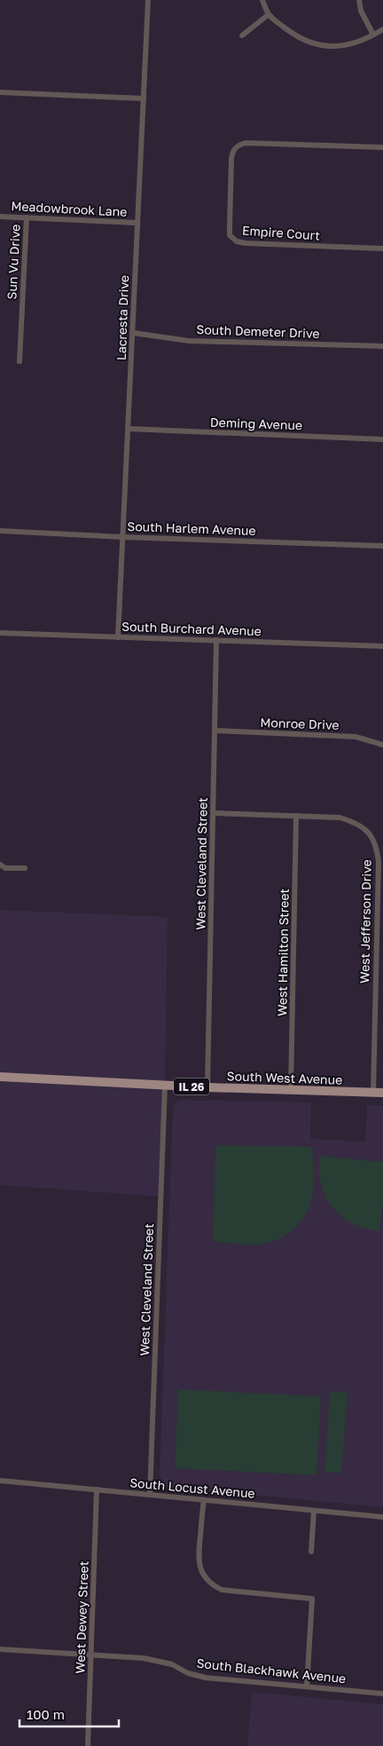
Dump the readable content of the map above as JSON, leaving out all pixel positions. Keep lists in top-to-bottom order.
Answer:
{
  "streets": {
    "main road": ["South West Avenue", "IL 26"],
    "street": [
      "Meadowbrook Lane",
      "Empire Court",
      "Sun Vu Drive",
      "Lacresta Drive",
      "South Demeter Drive",
      "Deming Avenue",
      "South Harlem Avenue",
      "South Burchard Avenue",
      "Monroe Drive",
      "West Cleveland Street",
      "West Jefferson Drive",
      "West Hamilton Street",
      "South Locust Avenue",
      "West Dewey Street",
      "South Blackhawk Avenue"
    ]
  },
  "crossings": [
    ["Meadowbrook Lane", "Sun Vu Drive"],
    ["Meadowbrook Lane", "Lacresta Drive"],
    ["Lacresta Drive", "South Demeter Drive"],
    ["Lacresta Drive", "Deming Avenue"],
    ["Lacresta Drive", "South Harlem Avenue"],
    ["Lacresta Drive", "South Burchard Avenue"],
    ["South Burchard Avenue", "West Cleveland Street"],
    ["Monroe Drive", "West Cleveland Street"],
    ["West Cleveland Street", "West Jefferson Drive"],
    ["West Cleveland Street", "South West Avenue"],
    ["West Cleveland Street", "South Locust Avenue"],
    ["West Jefferson Drive", "West Hamilton Street"],
    ["West Jefferson Drive", "South West Avenue"],
    ["West Hamilton Street", "South West Avenue"],
    ["South Locust Avenue", "West Dewey Street"],
    ["West Dewey Street", "South Blackhawk Avenue"]
  ],
  "scale_bar": "100 m"
}
